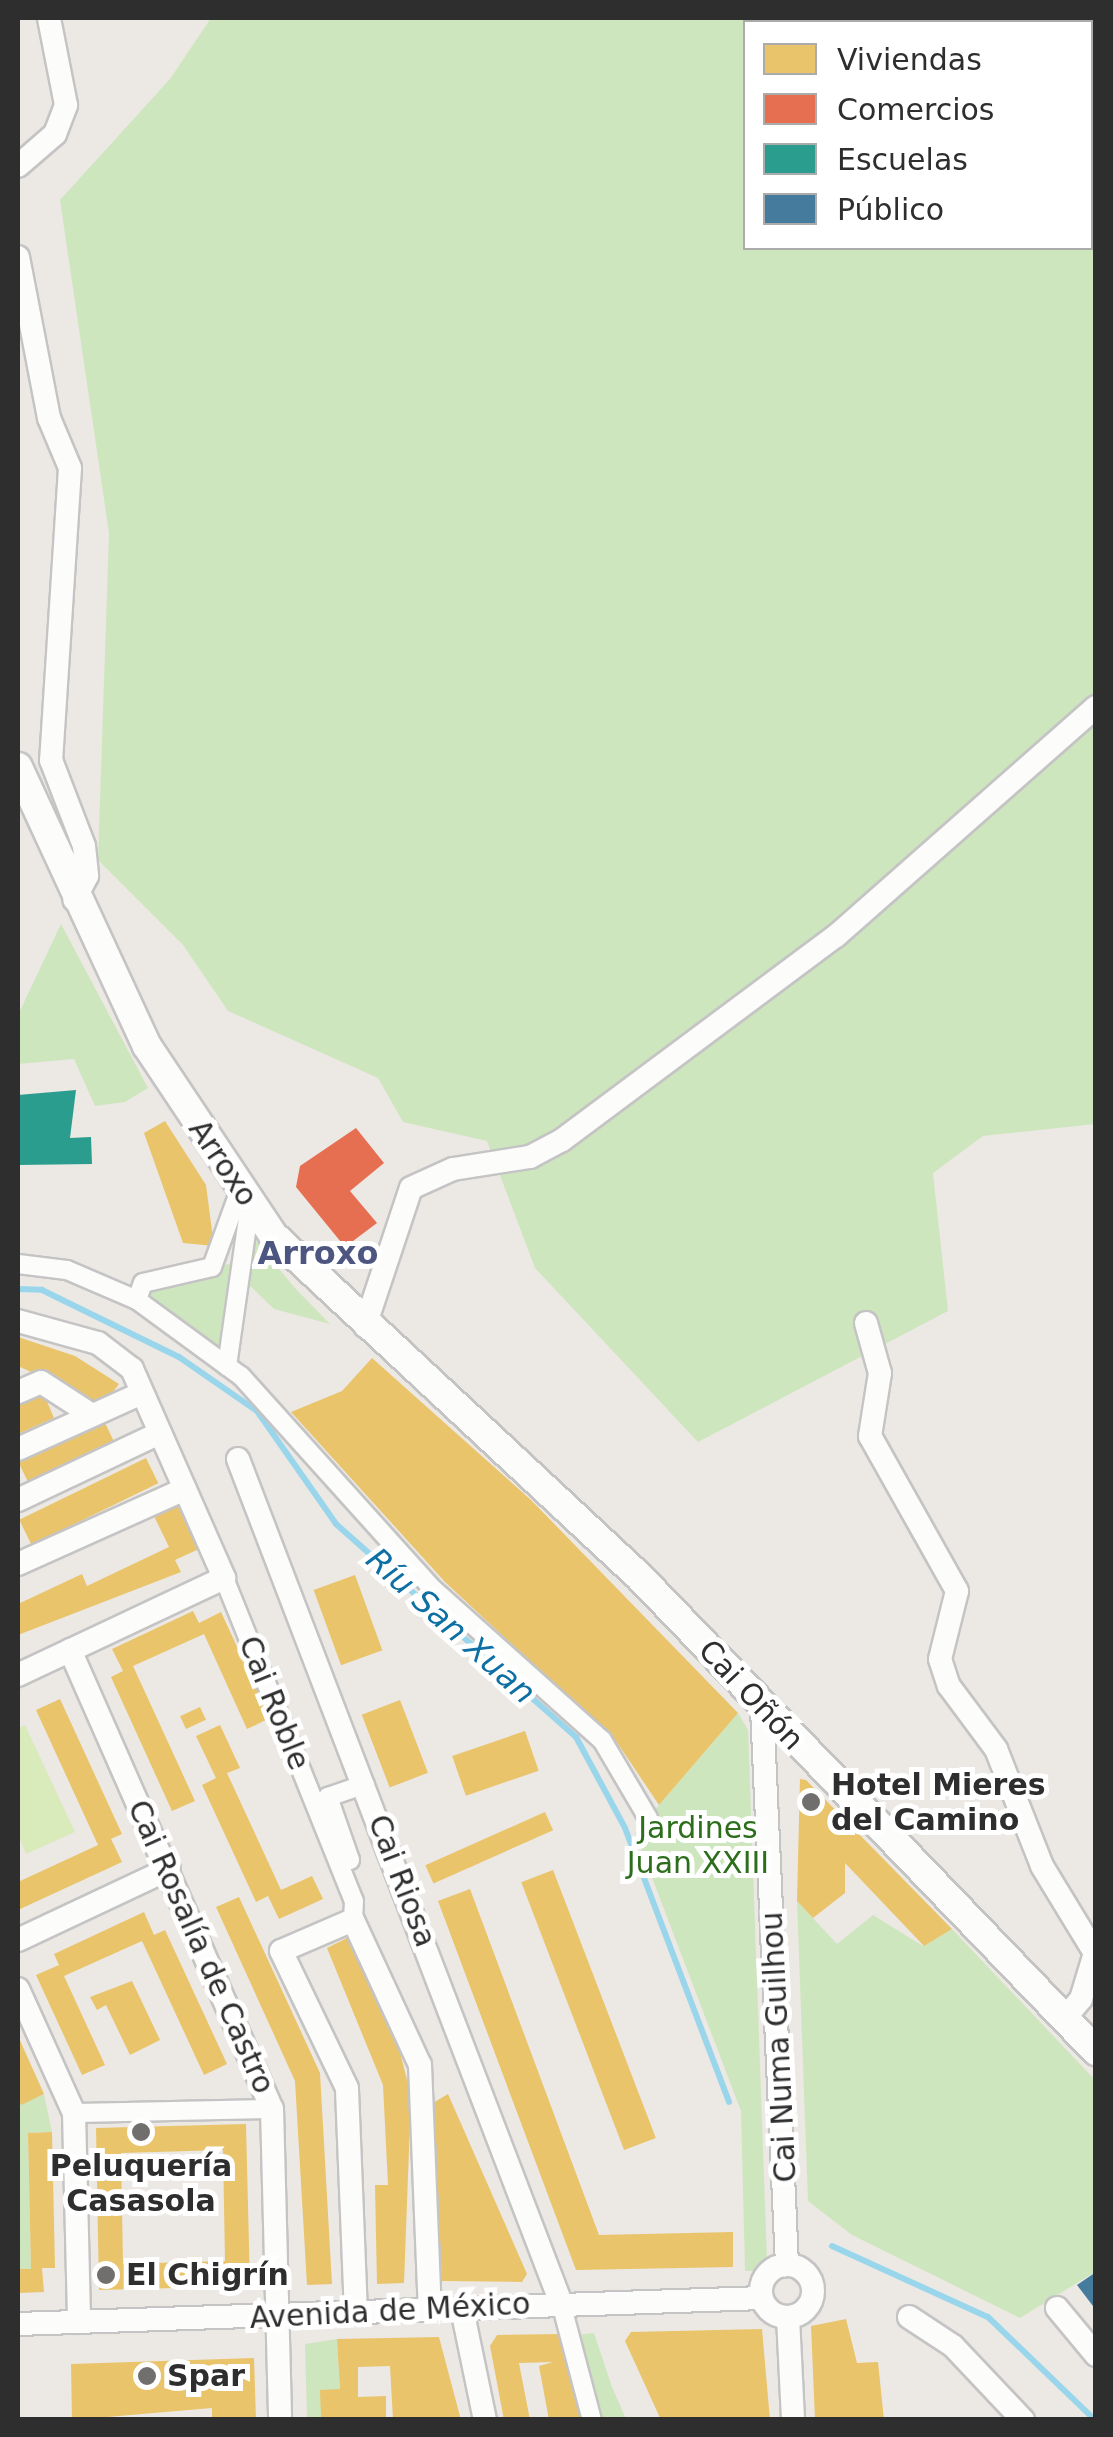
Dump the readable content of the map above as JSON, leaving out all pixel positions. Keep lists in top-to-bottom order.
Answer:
{
  "streets": {
    "street": [
      "Arroxo",
      "Cai Oñón",
      "Cai Roble",
      "Cai Riosa",
      "Cai Rosalía de Castro",
      "Cai Numa Guilhou",
      "Avenida de México"
    ]
  },
  "crossings": [
    ["Arroxo", "Cai Oñón"],
    ["Cai Oñón", "Cai Numa Guilhou"],
    ["Cai Riosa", "Avenida de México"],
    ["Cai Rosalía de Castro", "Avenida de México"],
    ["Cai Numa Guilhou", "Avenida de México"]
  ],
  "districts": ["Arroxo"],
  "water": ["Ríu San Xuan"],
  "parks": ["Jardines Juan XXIII"],
  "places": [
    "Hotel Mieres del Camino",
    "Peluquería Casasola",
    "El Chigrín",
    "Spar"
  ],
  "legend": [
    "Viviendas",
    "Comercios",
    "Escuelas",
    "Público"
  ]
}
